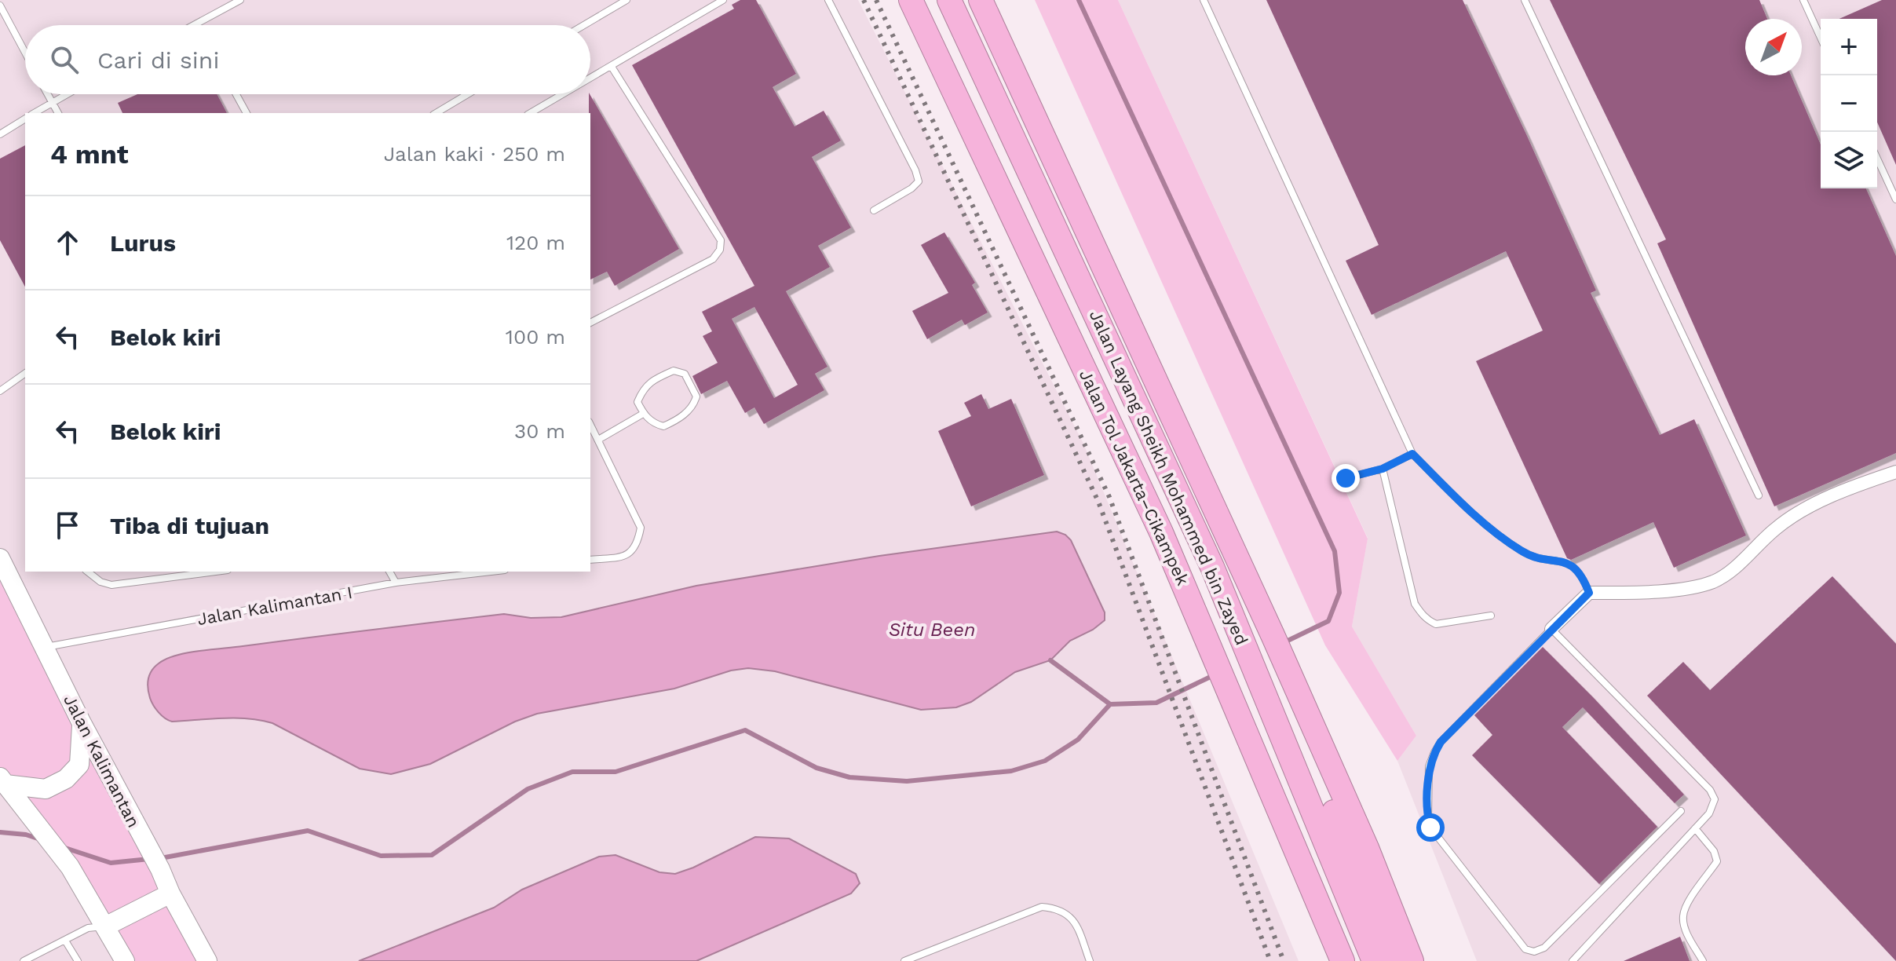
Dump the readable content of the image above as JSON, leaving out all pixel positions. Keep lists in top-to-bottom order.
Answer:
{
  "streets": {
    "highway": ["Jalan Tol Jakarta–Cikampek", "Jalan Layang Sheikh Mohammed bin Zayed"],
    "street": ["Jalan Kalimantan"],
    "lane": ["Jalan Kalimantan I"]
  },
  "crossings": [
    ["Jalan Kalimantan I", "Jalan Kalimantan"]
  ],
  "water": ["Situ Been"],
  "north": "top right",
  "page": {
    "map_buttons": ["+", "−"],
    "search": "Cari di sini",
    "heading": ["4 mnt", "Jalan kaki · 250 m"],
    "list": [
      ["Lurus", "120 m"],
      ["Belok kiri", "100 m"],
      ["Belok kiri", "30 m"],
      "Tiba di tujuan"
    ]
  }
}
